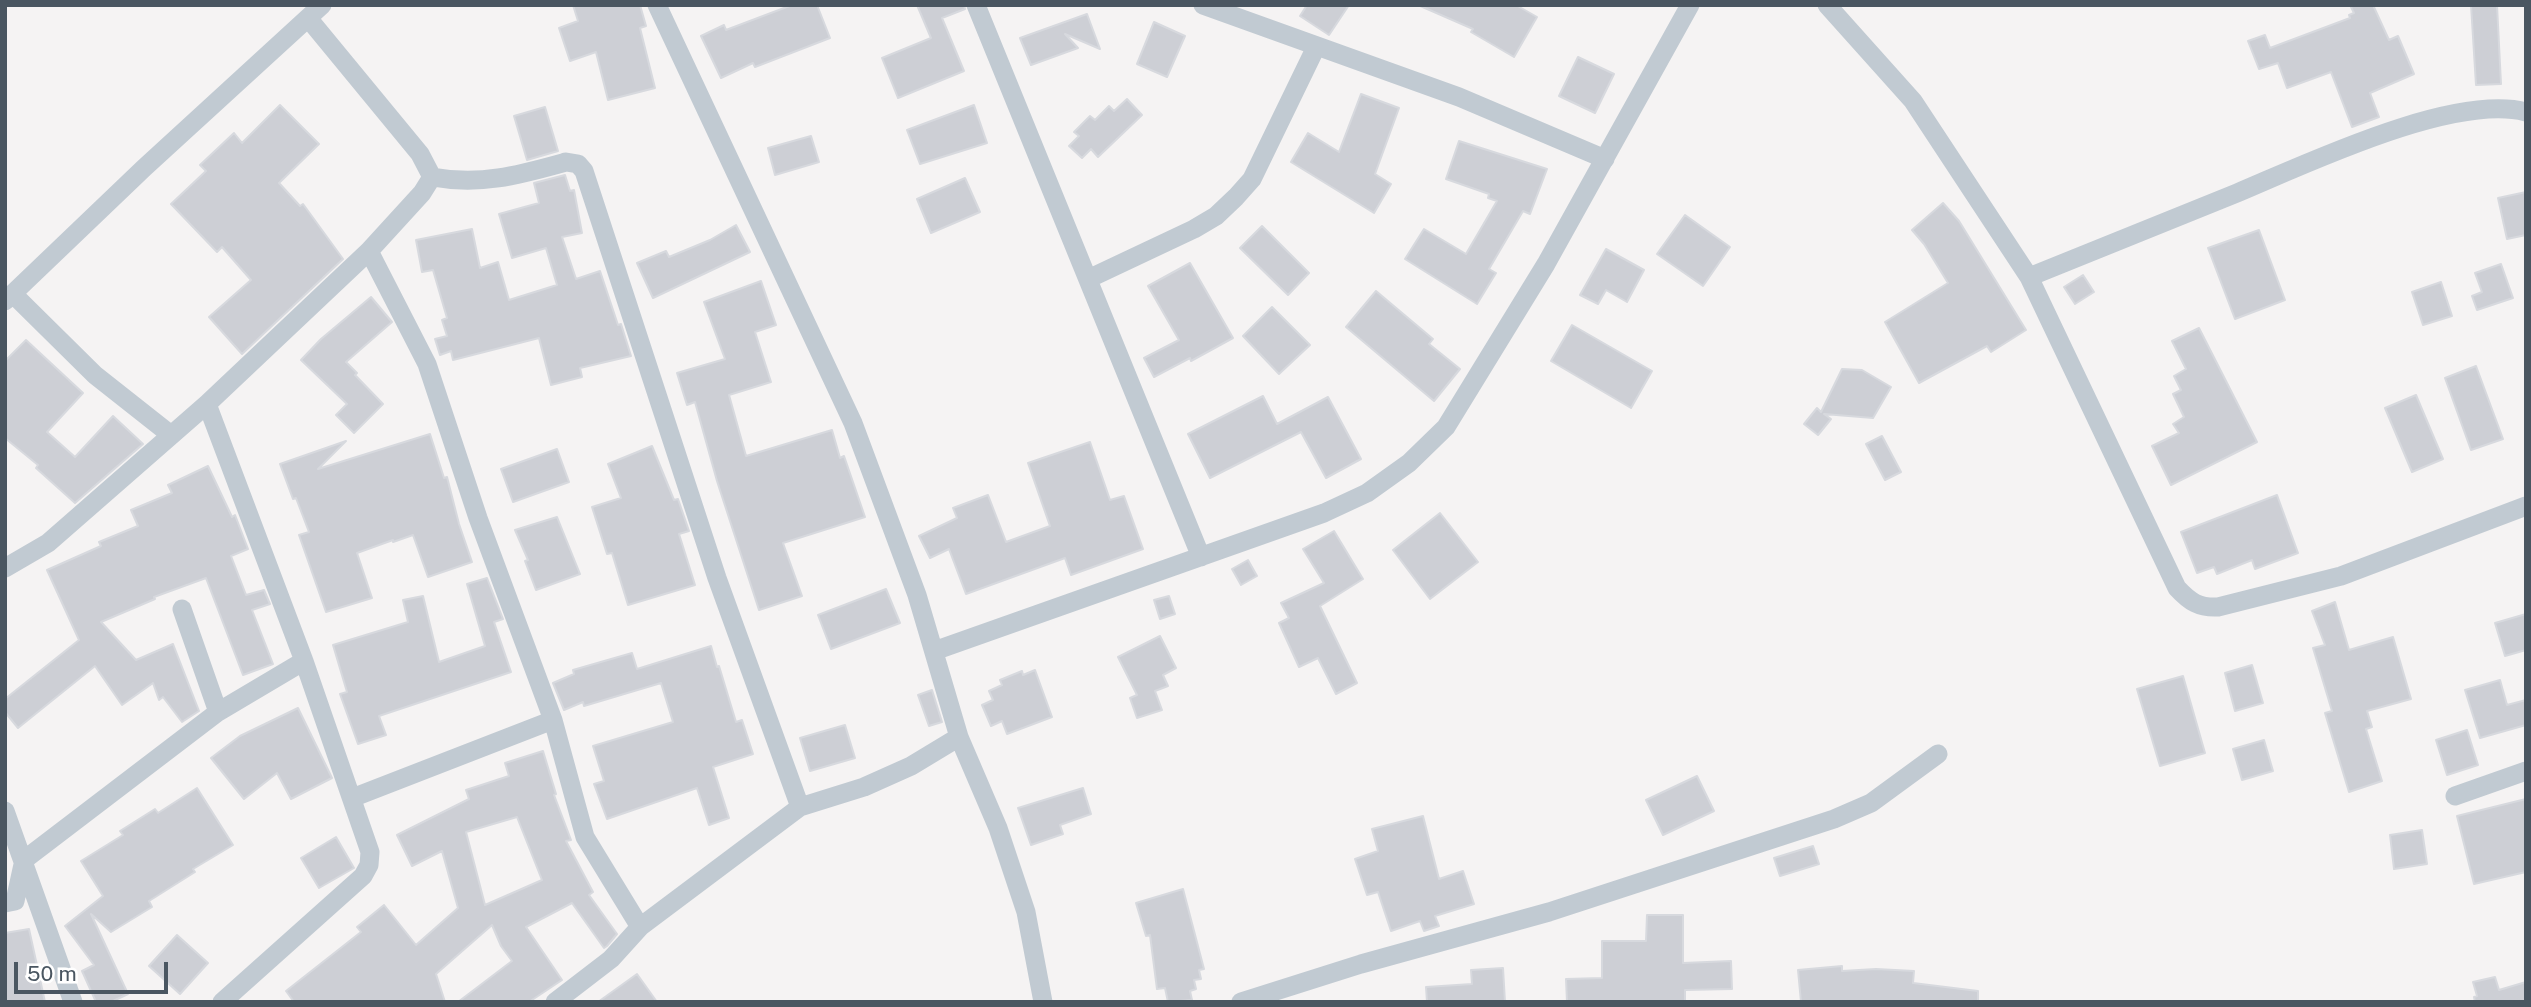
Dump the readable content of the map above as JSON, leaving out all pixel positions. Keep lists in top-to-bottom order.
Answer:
{
  "scale_bar": "50 m"
}
